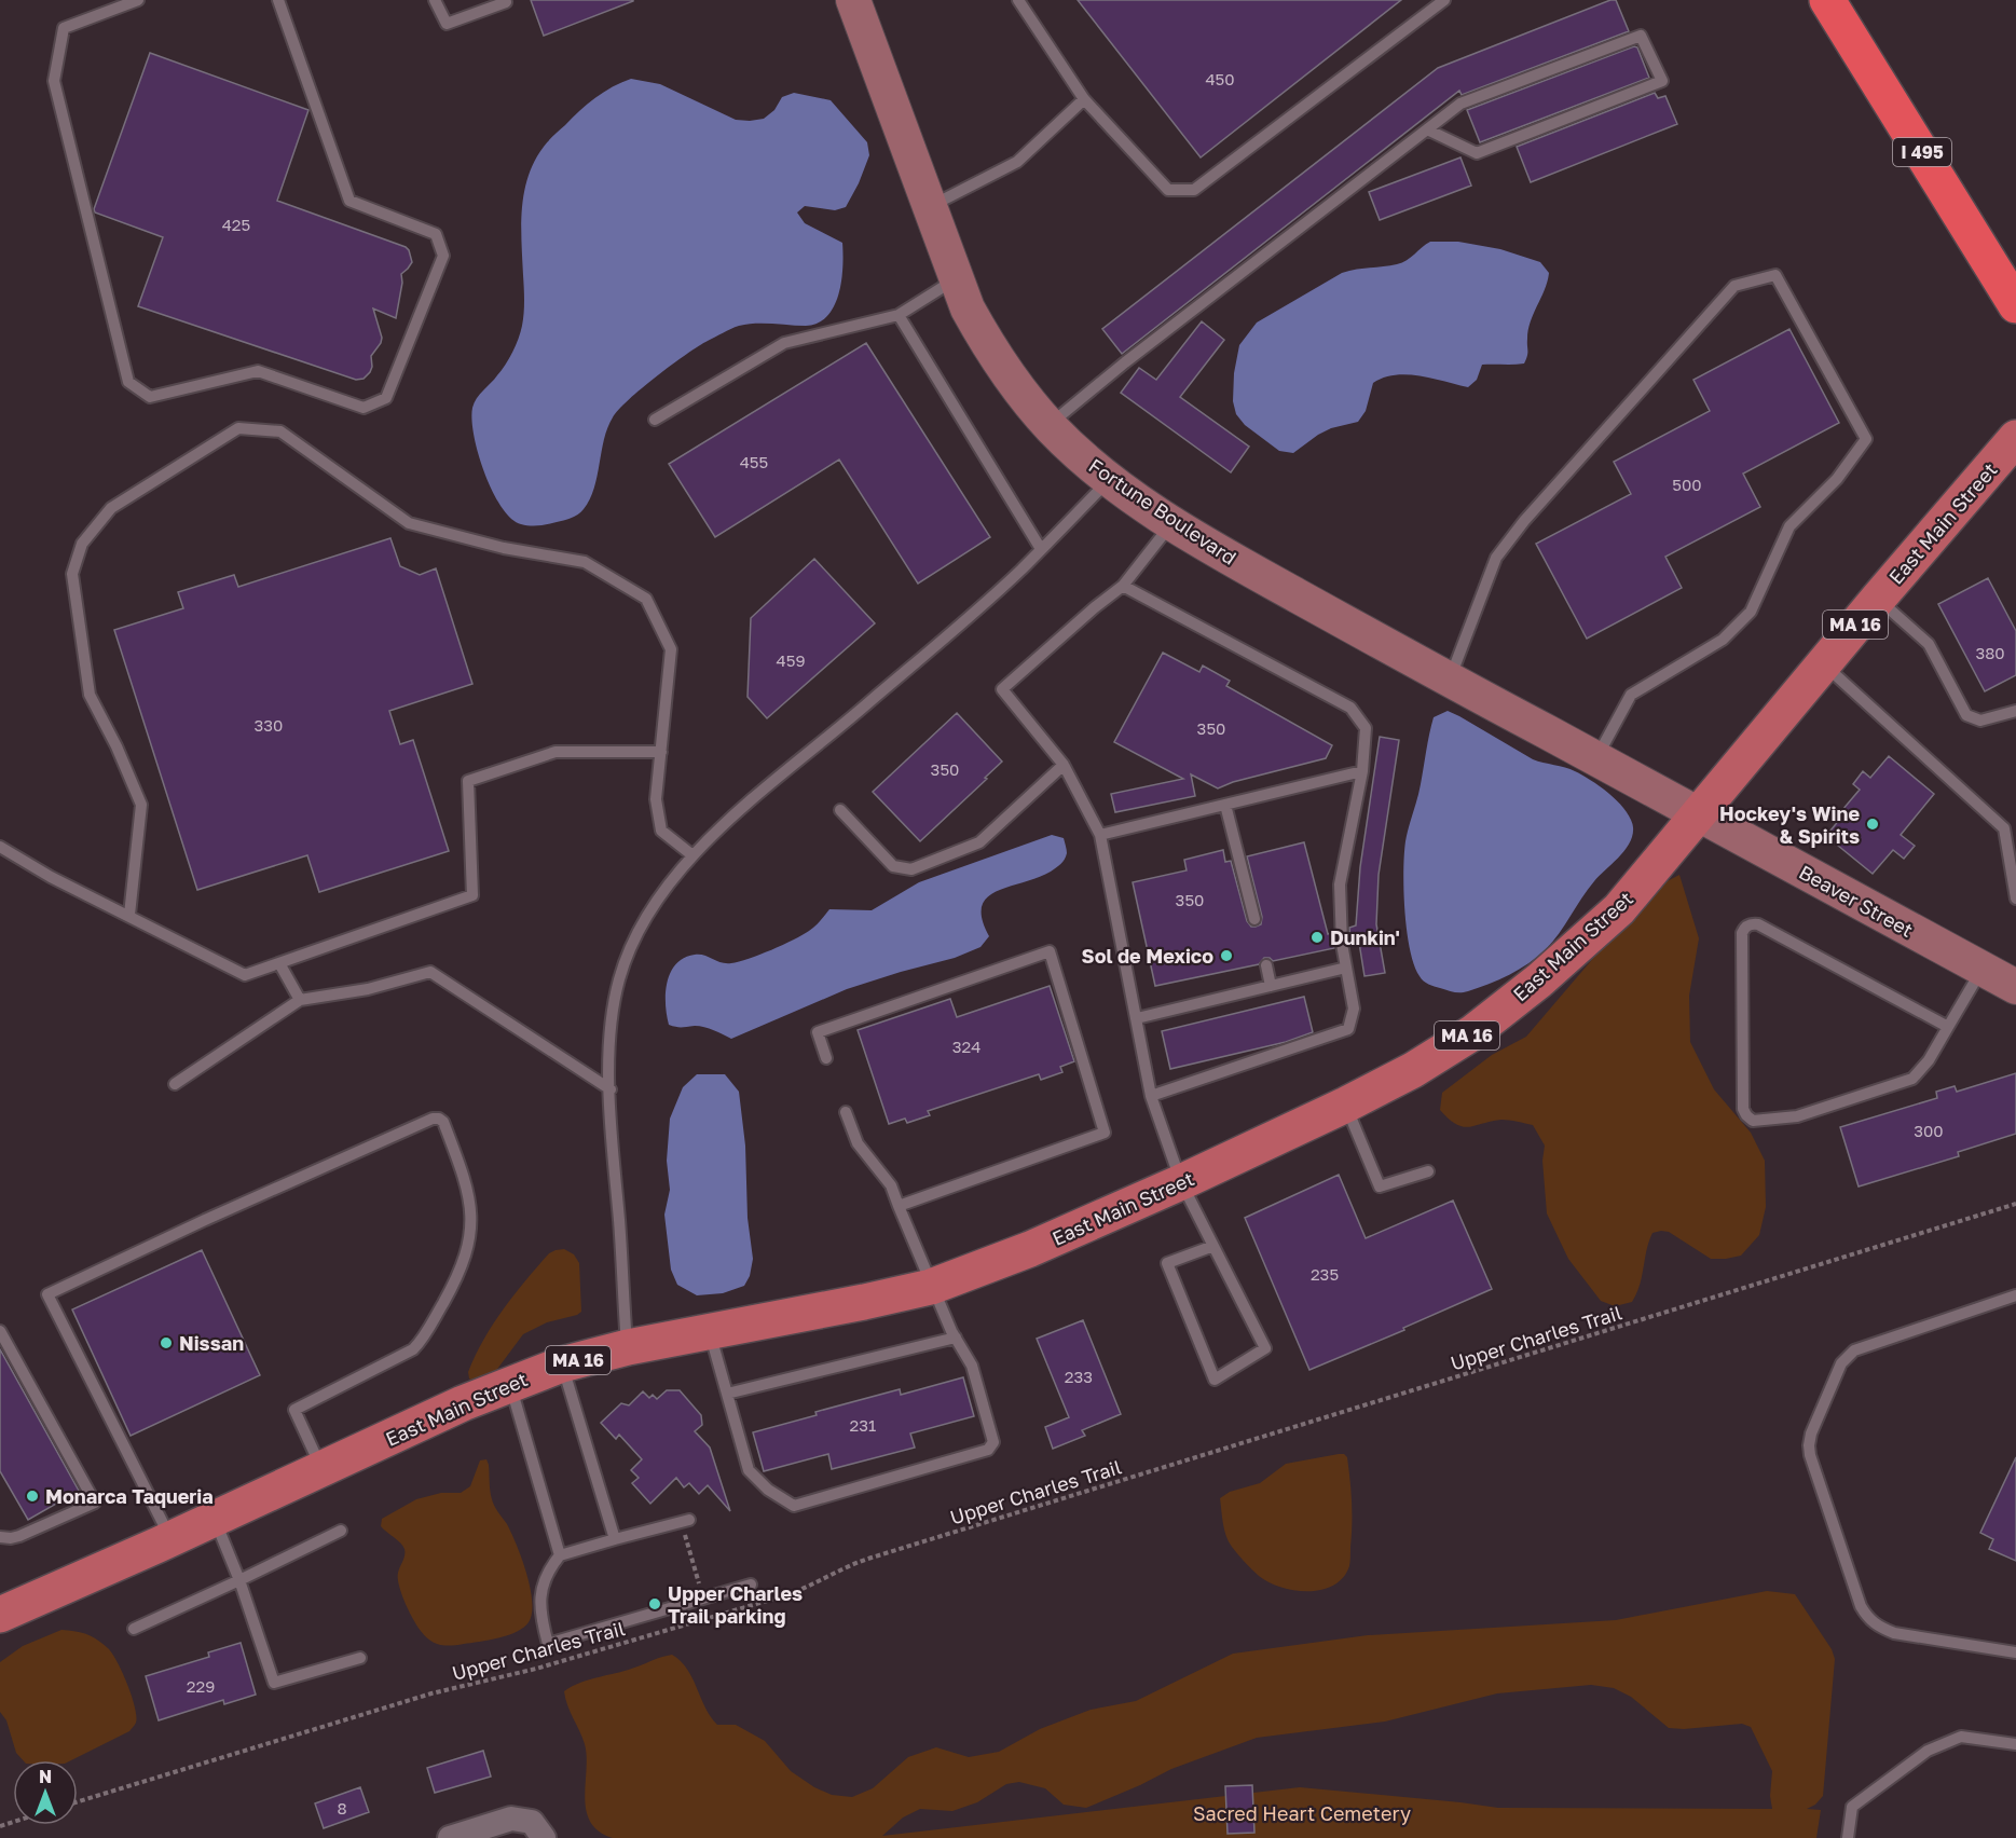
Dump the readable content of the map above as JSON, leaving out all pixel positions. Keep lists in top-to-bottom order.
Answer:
{
  "streets": {
    "highway": ["I 495"],
    "main road": [
      "Fortune Boulevard",
      "East Main Street",
      "MA 16",
      "Beaver Street"
    ],
    "path": ["Upper Charles Trail"]
  },
  "crossings": [
    ["Fortune Boulevard", "East Main Street"],
    ["Fortune Boulevard", "Beaver Street"],
    ["East Main Street", "Beaver Street"]
  ],
  "parks": ["Sacred Heart Cemetery"],
  "places": [
    "Hockey's Wine & Spirits",
    "Dunkin'",
    "Sol de Mexico",
    "Nissan",
    "Monarca Taqueria",
    "Upper Charles Trail parking"
  ],
  "house_numbers": [
    "450",
    "425",
    "455",
    "500",
    "380",
    "459",
    "330",
    "350",
    "350",
    "350",
    "324",
    "300",
    "235",
    "233",
    "231",
    "229",
    "8"
  ],
  "north": "top"
}
